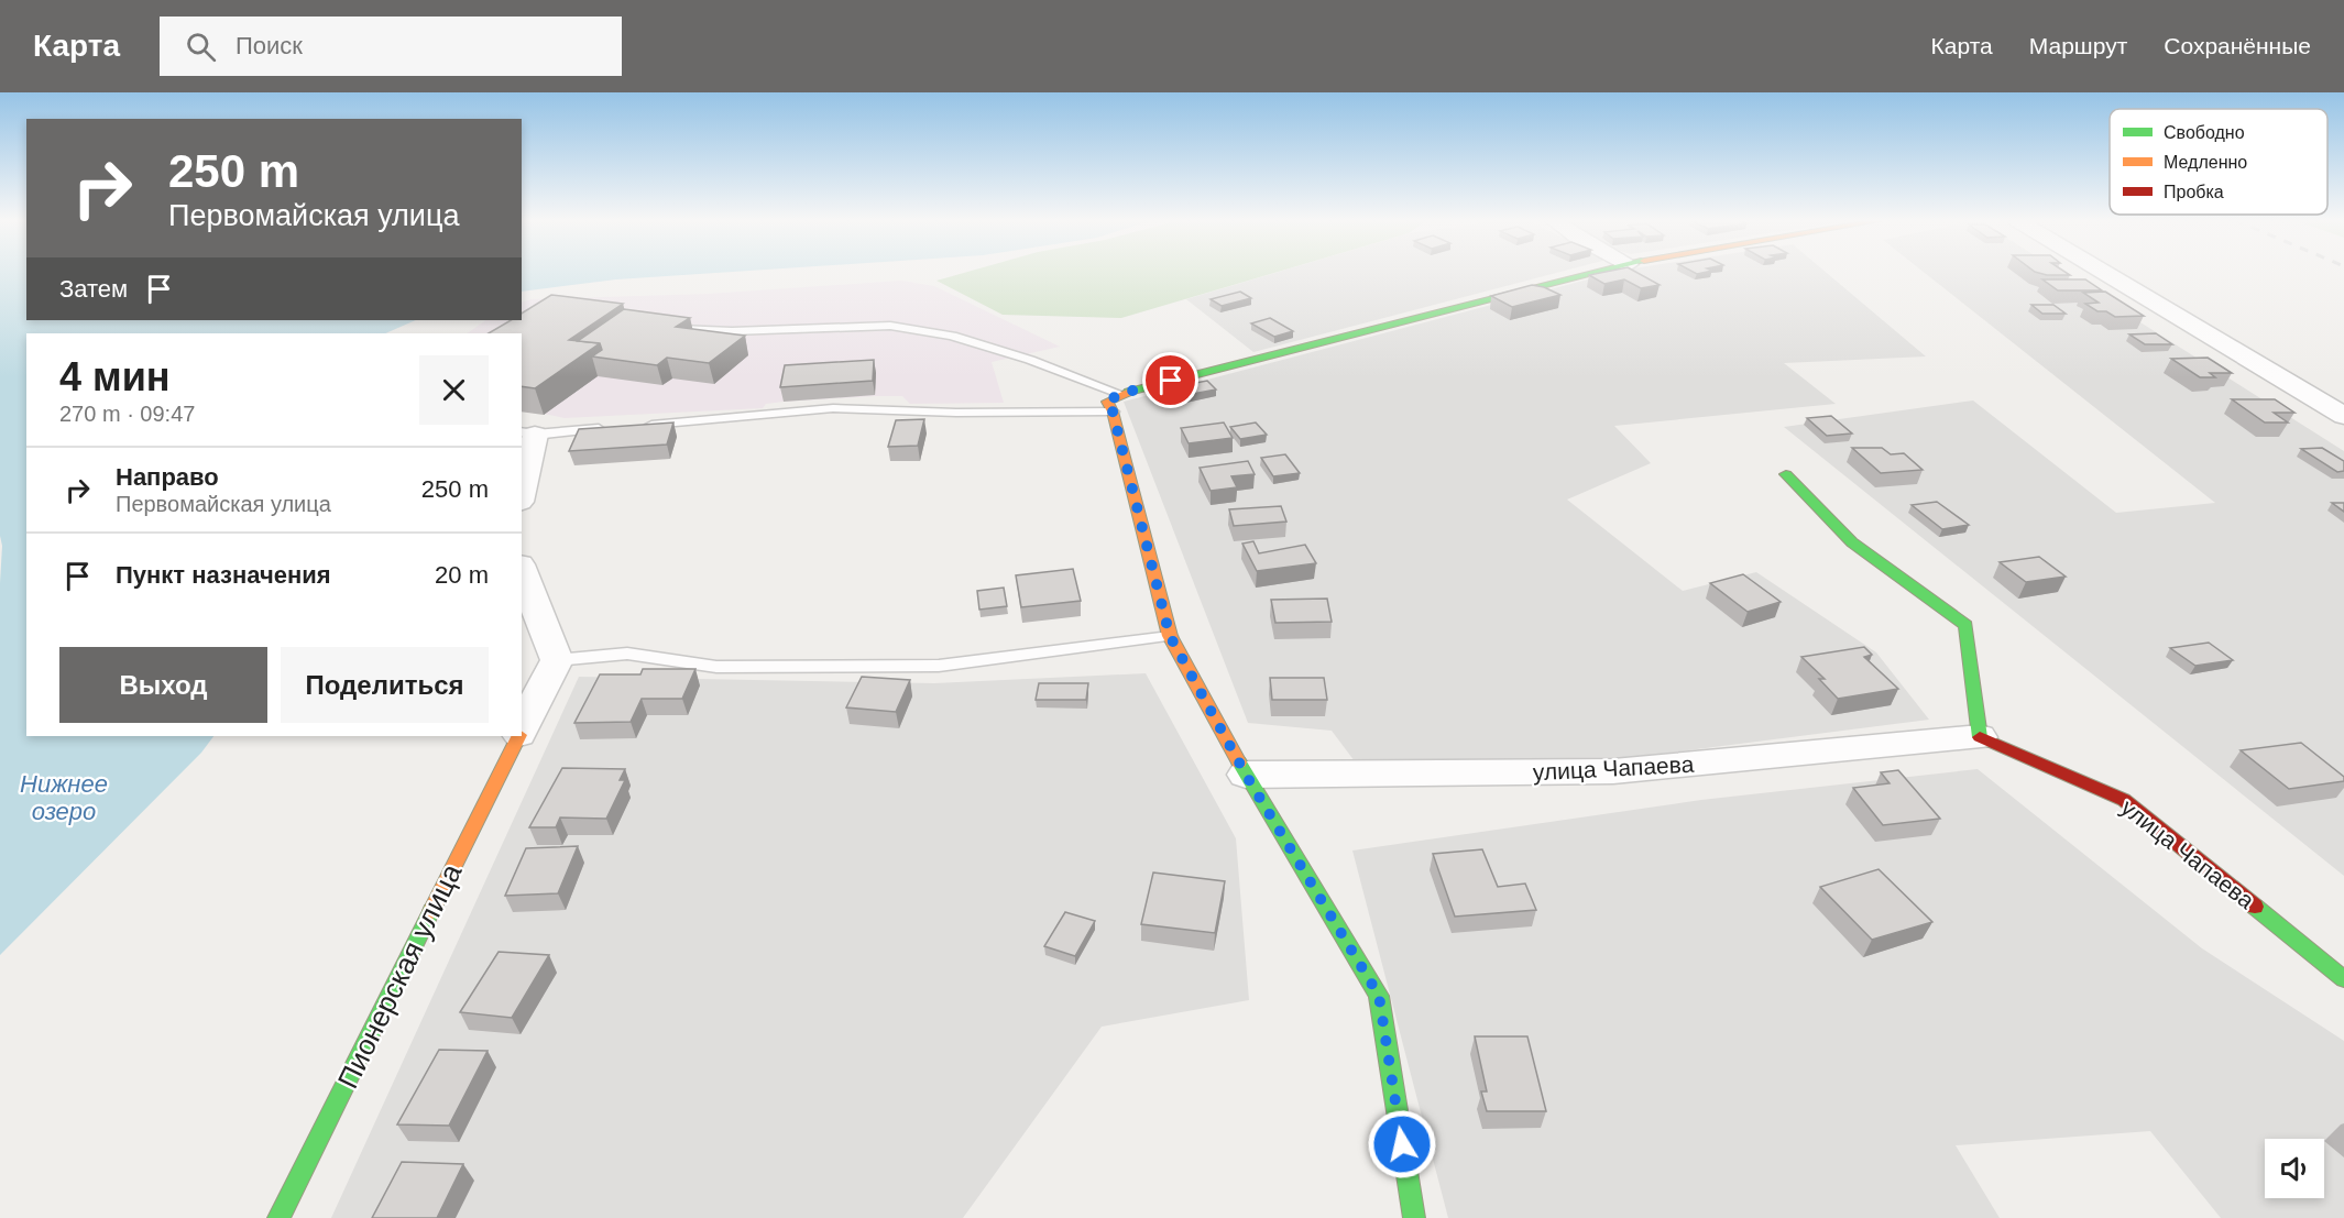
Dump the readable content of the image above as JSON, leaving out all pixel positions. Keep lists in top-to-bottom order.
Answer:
{
  "streets": {
    "street": ["улица Чапаева", "Пионерская улица"]
  },
  "water": ["Нижнее озеро"],
  "legend": ["Свободно", "Медленно", "Пробка"],
  "page": {
    "header": "Карта",
    "search": "Поиск",
    "nav": ["Карта", "Маршрут", "Сохранённые"],
    "turn": ["250 m", "Первомайская улица"],
    "then": "Затем",
    "heading": ["4 мин", "270 m · 09:47"],
    "list": [
      {
        "name": "Направо",
        "note": "Первомайская улица",
        "value": "250 m"
      },
      {
        "name": "Пункт назначения",
        "value": "20 m"
      }
    ],
    "buttons": ["Выход", "Поделиться"]
  }
}
